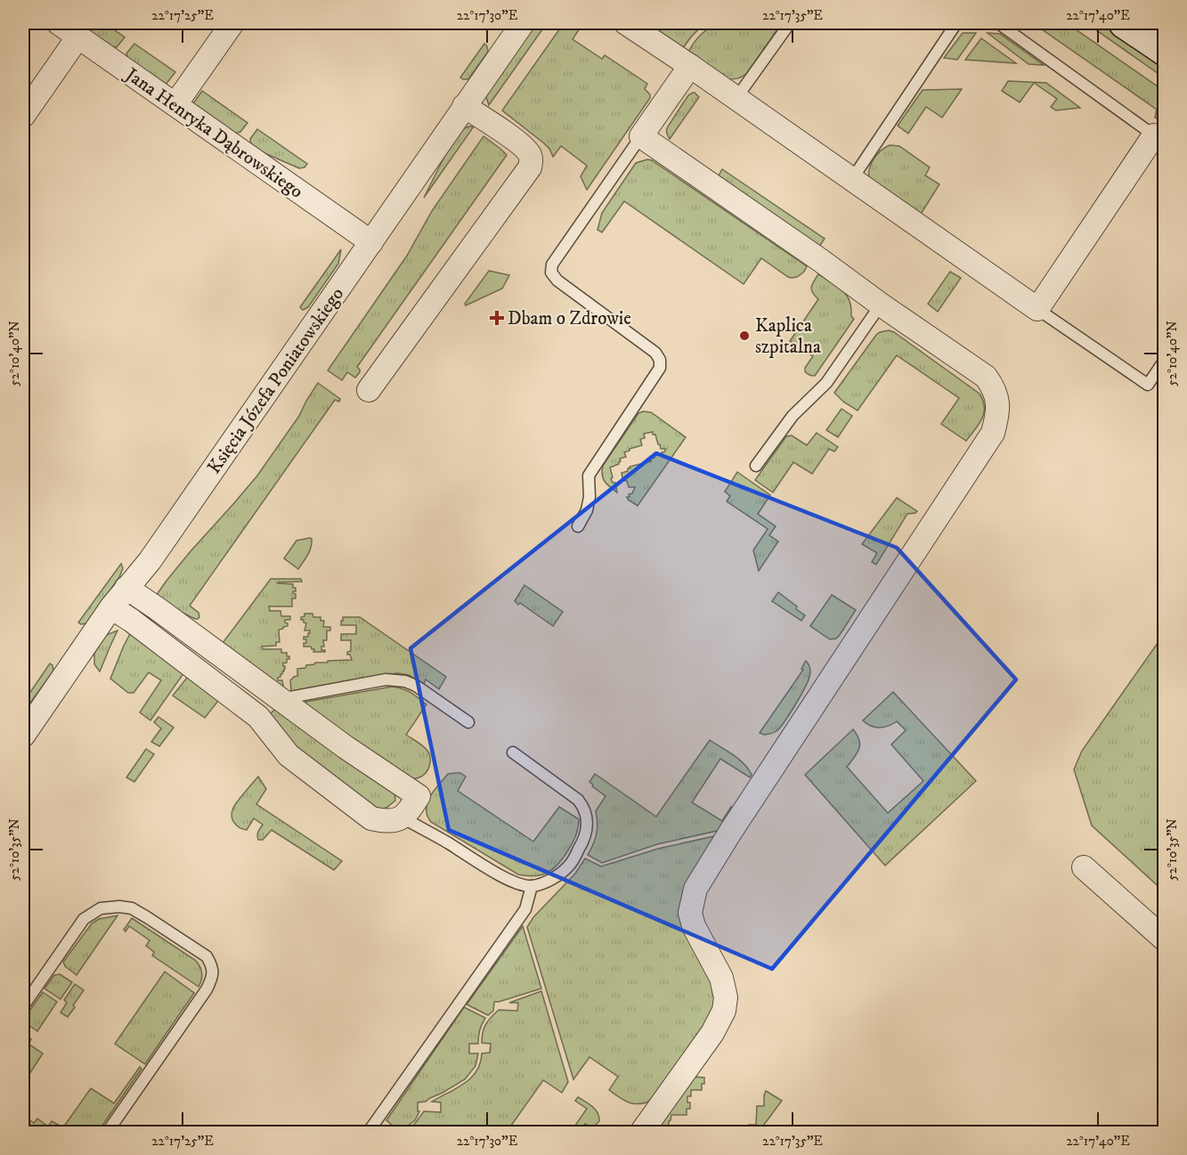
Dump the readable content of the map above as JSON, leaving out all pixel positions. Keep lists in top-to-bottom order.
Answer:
{
  "streets": {
    "street": ["Jana Henryka Dąbrowskiego", "Księcia Józefa Poniatowskiego"]
  },
  "crossings": [
    ["Jana Henryka Dąbrowskiego", "Księcia Józefa Poniatowskiego"]
  ],
  "places": {
    "health": ["Dbam o Zdrowie"],
    "other": ["Kaplica szpitalna"]
  },
  "coordinates": [
    "22°17'25\"E",
    "22°17'30\"E",
    "22°17'35\"E",
    "22°17'40\"E",
    "52°10'40\"N",
    "52°10'35\"N"
  ]
}
